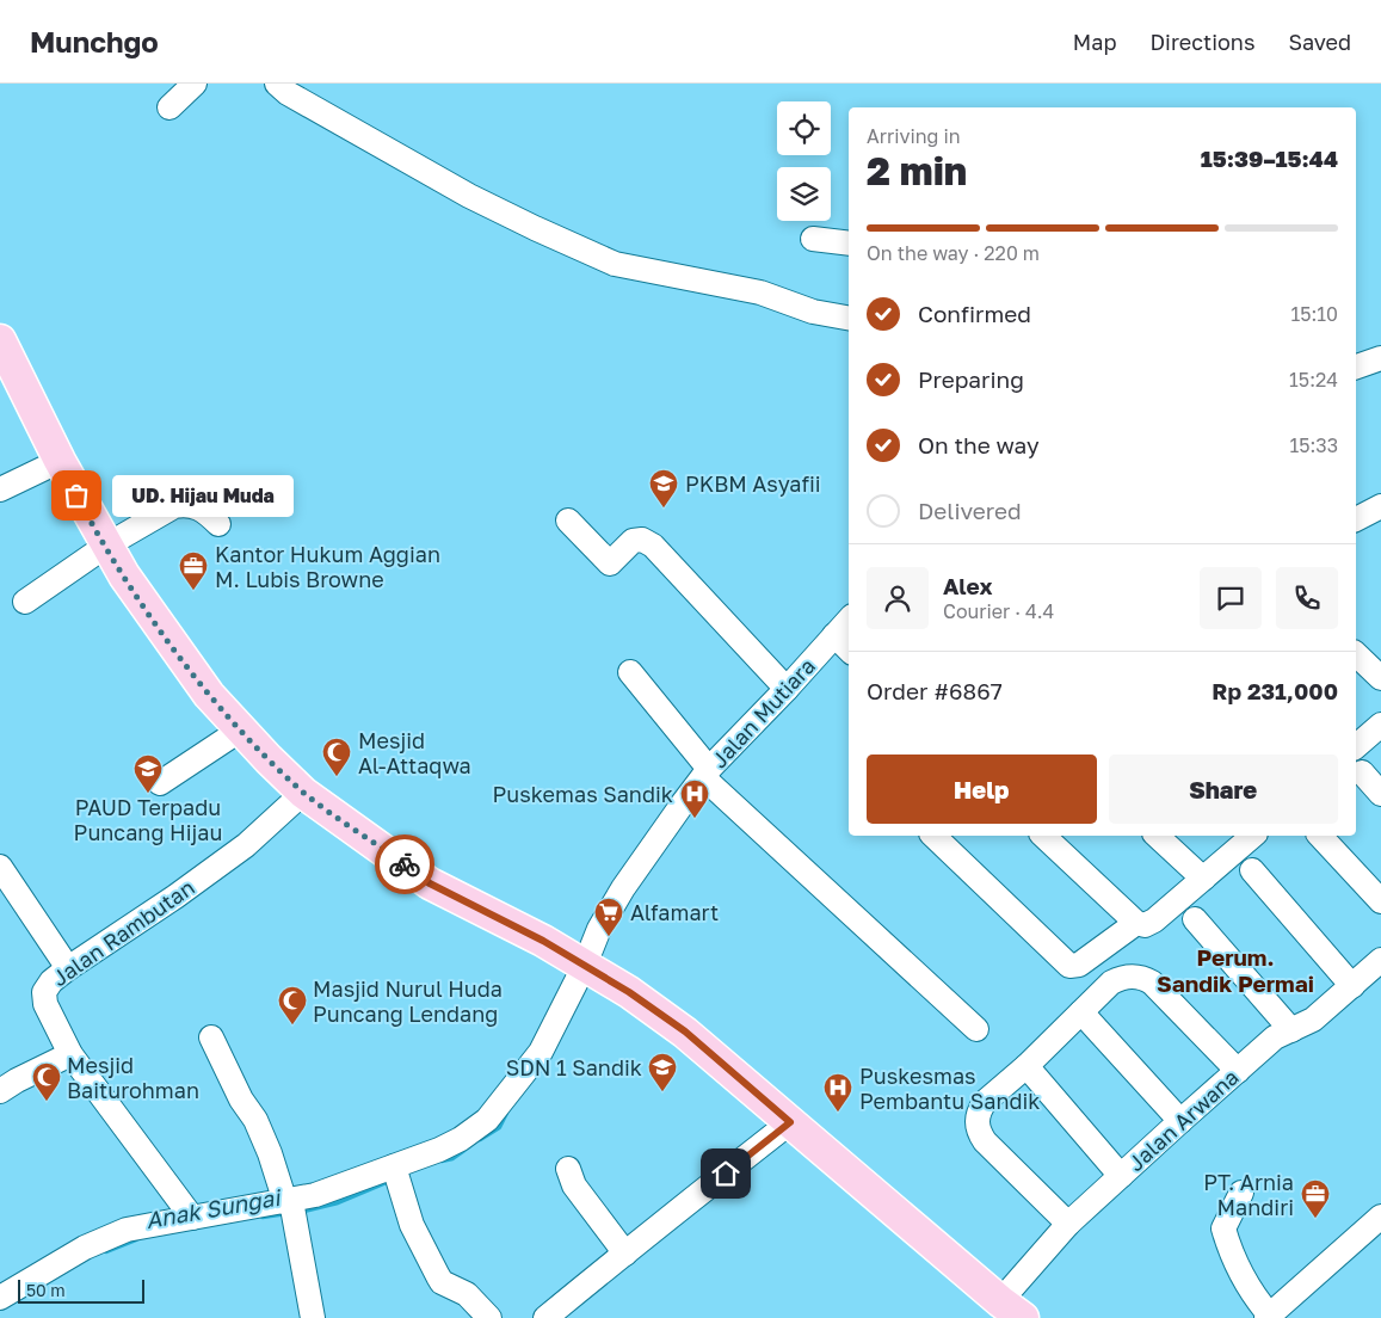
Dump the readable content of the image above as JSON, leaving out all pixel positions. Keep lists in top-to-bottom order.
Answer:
{
  "streets": {
    "street": ["Jalan Mutiara", "Jalan Rambutan", "Jalan Arwana"]
  },
  "crossings": [
    ["Jalan Mutiara", "Jalan Rambutan"]
  ],
  "districts": ["Perum. Sandik Permai"],
  "water": ["Anak Sungai"],
  "places": {
    "other": ["UD. Hijau Muda"],
    "school or university": ["PKBM Asyafii", "PAUD Terpadu Puncang Hijau", "SDN 1 Sandik"],
    "office": ["Kantor Hukum Aggian M. Lubis Browne", "PT. Arnia Mandiri"],
    "mosque": ["Mesjid Al-Attaqwa", "Masjid Nurul Huda Puncang Lendang", "Mesjid Baiturohman"],
    "hospital": ["Puskemas Sandik", "Puskesmas Pembantu Sandik"],
    "supermarket": ["Alfamart"]
  },
  "scale_bar": "50 m",
  "page": {
    "header": "Munchgo",
    "nav": ["Map", "Directions", "Saved"],
    "heading": ["2 min", "Arriving in", "15:39–15:44"],
    "panel": [
      "Alex",
      "Courier · 4.4",
      "Order #6867",
      "Rp 231,000"
    ],
    "bar": "On the way · 220 m",
    "list": [
      ["Confirmed", "15:10"],
      ["Preparing", "15:24"],
      ["On the way", "15:33"],
      "Delivered"
    ],
    "bubble": "UD. Hijau Muda",
    "buttons": ["Help", "Share"],
    "scale": "50 m"
  }
}
